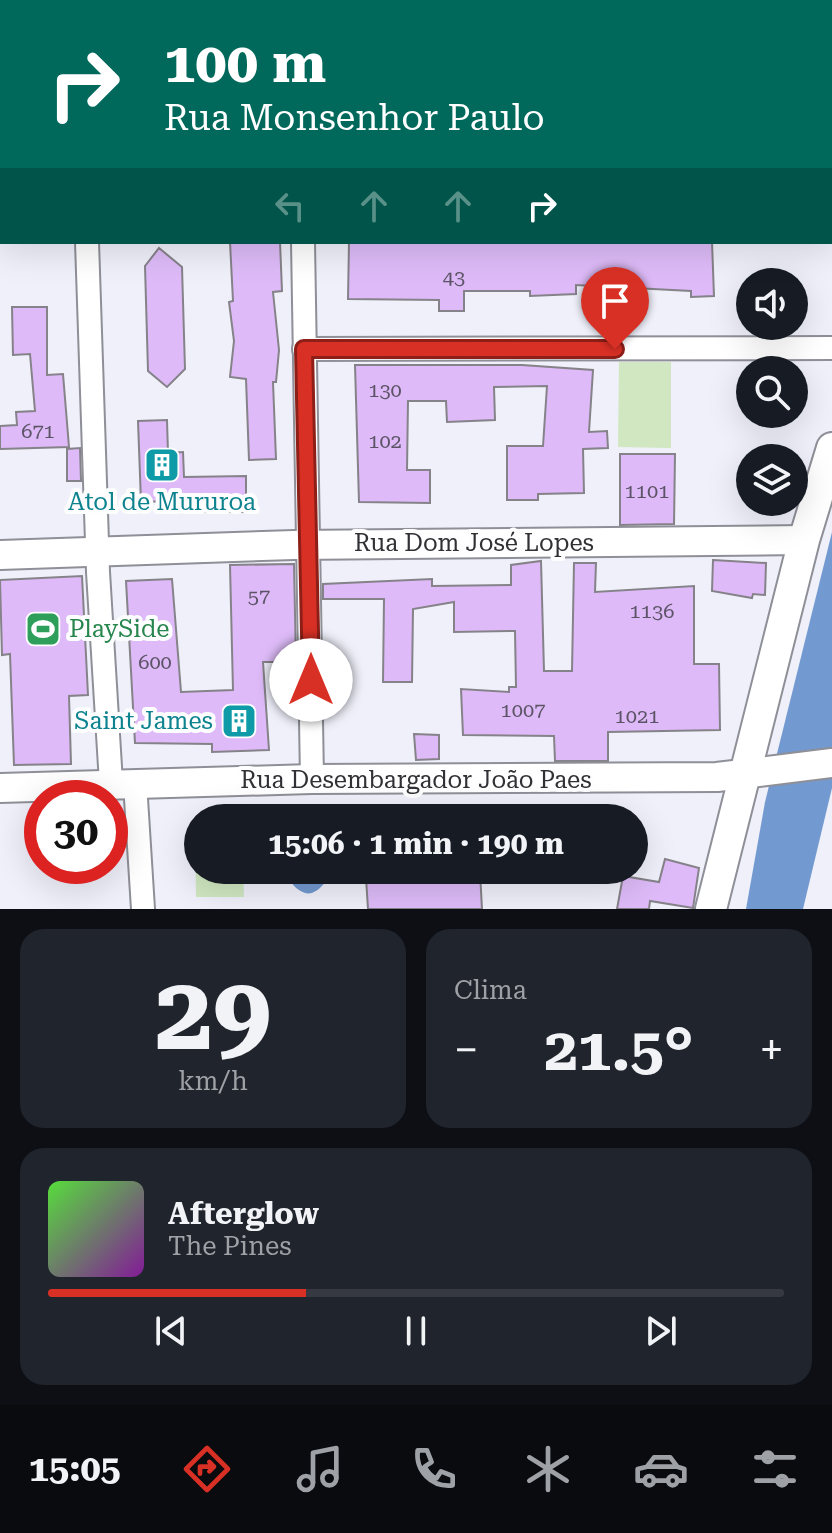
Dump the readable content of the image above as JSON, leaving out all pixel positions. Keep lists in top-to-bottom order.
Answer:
{
  "streets": {
    "street": ["Rua Dom José Lopes", "Rua Desembargador João Paes"]
  },
  "places": {
    "building": ["Atol de Mururoa", "Saint James"],
    "sports": ["PlaySide"]
  },
  "house_numbers": [
    "43",
    "130",
    "671",
    "102",
    "1101",
    "57",
    "1136",
    "600",
    "1007",
    "1021"
  ],
  "page": {
    "turn": ["100 m", "Rua Monsenhor Paulo"],
    "limit": "30",
    "trip": "15:06 · 1 min · 190 m",
    "tile": [
      ["29", "km/h"],
      "Clima"
    ],
    "heat": ["−", "21.5°", "+"],
    "song": ["Afterglow", "The Pines"],
    "tabs": "15:05"
  }
}
